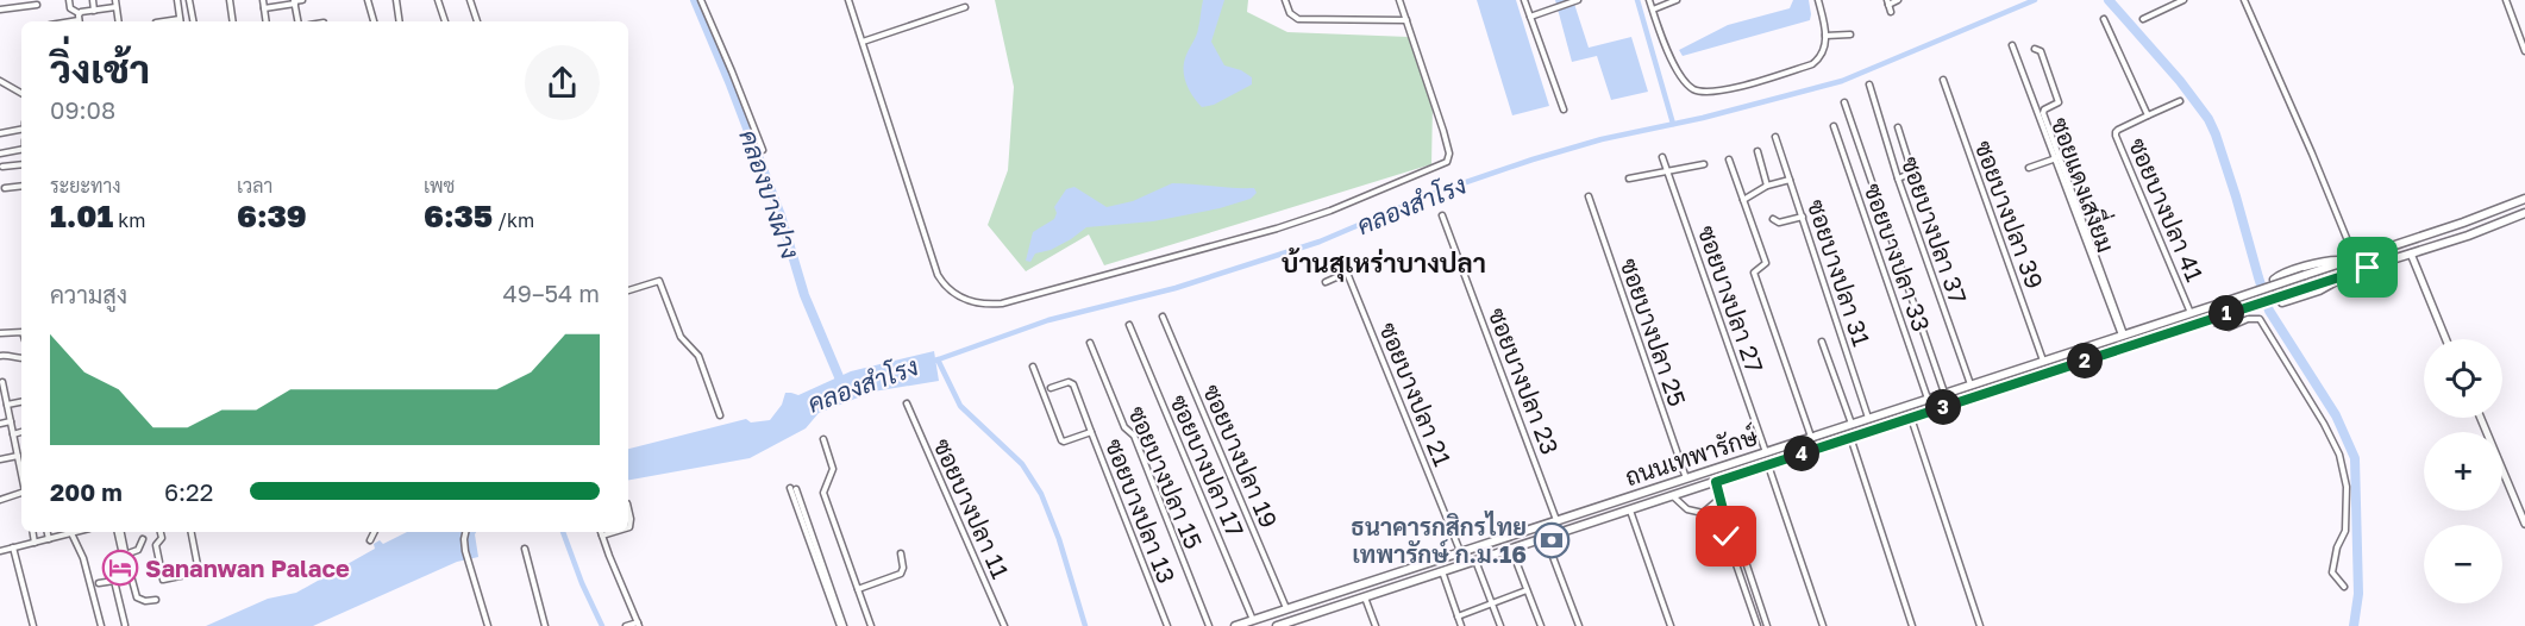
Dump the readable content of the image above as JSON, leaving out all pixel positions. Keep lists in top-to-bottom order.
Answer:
{
  "streets": {
    "main road": ["ถนนเทพารักษ์"],
    "street": [
      "ซอยแดงเสงี่ยม",
      "ซอยบางปลา 41",
      "ซอยบางปลา 39",
      "ซอยบางปลา 37",
      "ซอยบางปลา 33",
      "ซอยบางปลา 31",
      "ซอยบางปลา 27",
      "ซอยบางปลา 25",
      "ซอยบางปลา 23",
      "ซอยบางปลา 21",
      "ซอยบางปลา 19",
      "ซอยบางปลา 17",
      "ซอยบางปลา 15",
      "ซอยบางปลา 11",
      "ซอยบางปลา 13"
    ]
  },
  "crossings": [
    ["ซอยแดงเสงี่ยม", "ถนนเทพารักษ์"],
    ["ซอยบางปลา 41", "ถนนเทพารักษ์"],
    ["ซอยบางปลา 39", "ถนนเทพารักษ์"],
    ["ซอยบางปลา 37", "ถนนเทพารักษ์"],
    ["ซอยบางปลา 33", "ถนนเทพารักษ์"],
    ["ซอยบางปลา 31", "ถนนเทพารักษ์"],
    ["ซอยบางปลา 27", "ถนนเทพารักษ์"],
    ["ซอยบางปลา 25", "ถนนเทพารักษ์"],
    ["ซอยบางปลา 23", "ถนนเทพารักษ์"],
    ["ซอยบางปลา 21", "ถนนเทพารักษ์"],
    ["ซอยบางปลา 19", "ถนนเทพารักษ์"],
    ["ถนนเทพารักษ์", "ซอยบางปลา 17"]
  ],
  "districts": ["บ้านสุเหร่าบางปลา"],
  "water": ["คลองบางฝาง", "คลองสำโรง"],
  "places": {
    "bank": ["ธนาคารกสิกรไทย เทพารักษ์ ก.ม.16"],
    "hotel": ["Sananwan Palace"]
  },
  "page": {
    "heading": ["วิ่งเช้า", "09:08"],
    "stats": [
      ["ระยะทาง", "1.01 km"],
      ["เวลา", "6:39"],
      ["เพซ", "6:35 /km"]
    ],
    "chart": ["ความสูง", "49–54 m"],
    "pins": [
      "1",
      "2",
      "3",
      "4"
    ],
    "map_buttons": ["+", "−"],
    "list": [
      {
        "name": "200 m",
        "note": "6:22"
      }
    ]
  }
}
